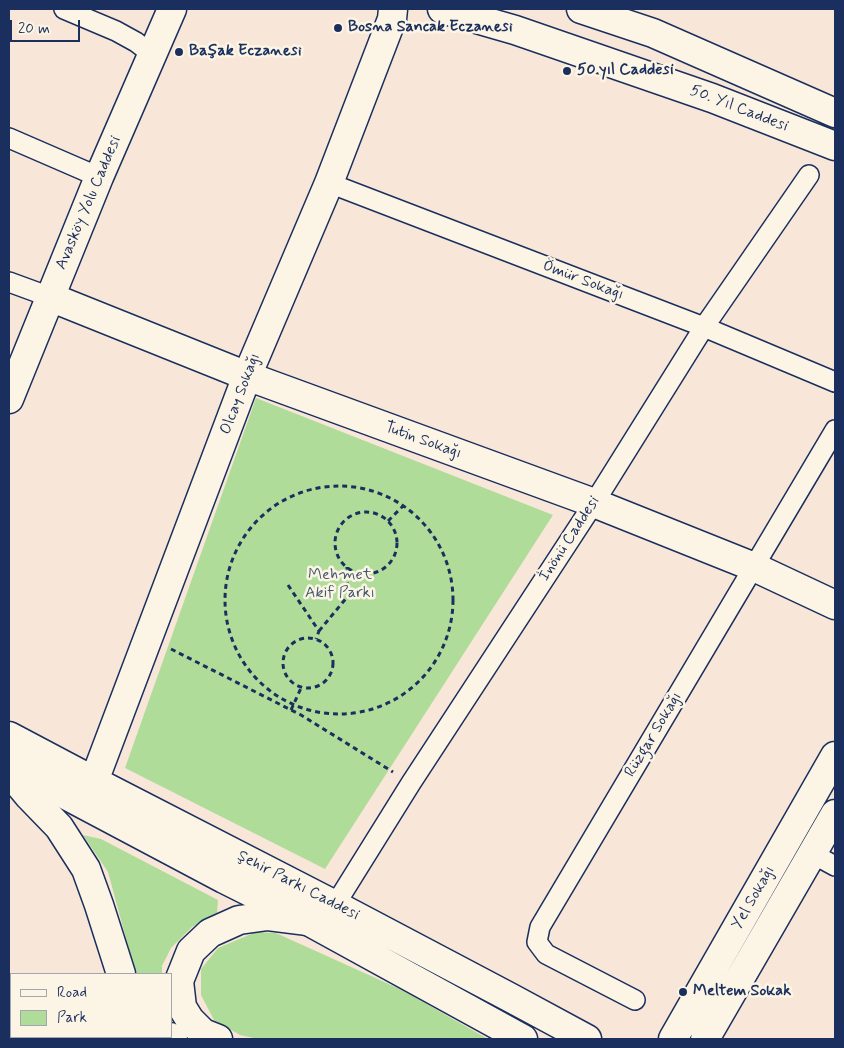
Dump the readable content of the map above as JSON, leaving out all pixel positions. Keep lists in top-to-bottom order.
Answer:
{
  "streets": {
    "main road": [
      "50. Yıl Caddesi",
      "Avasköy Yolu Caddesi",
      "Olcay Sokağı",
      "Tutin Sokağı",
      "Şehir Parkı Caddesi",
      "Yel Sokağı"
    ],
    "street": ["Ömür Sokağı", "İnönü Caddesi", "Rüzgar Sokağı"]
  },
  "crossings": [
    ["Avasköy Yolu Caddesi", "Tutin Sokağı"],
    ["Ömür Sokağı", "Olcay Sokağı"],
    ["Ömür Sokağı", "İnönü Caddesi"],
    ["Olcay Sokağı", "Tutin Sokağı"],
    ["Olcay Sokağı", "Şehir Parkı Caddesi"],
    ["Tutin Sokağı", "İnönü Caddesi"],
    ["Tutin Sokağı", "Rüzgar Sokağı"],
    ["İnönü Caddesi", "Şehir Parkı Caddesi"]
  ],
  "parks": ["Mehmet Akif Parkı"],
  "places": [
    "Bosna Sancak Eczanesi",
    "Başak Eczanesi",
    "50.yıl Caddesi",
    "Meltem Sokak"
  ],
  "legend": ["Road", "Park"],
  "scale_bar": "20 m"
}
